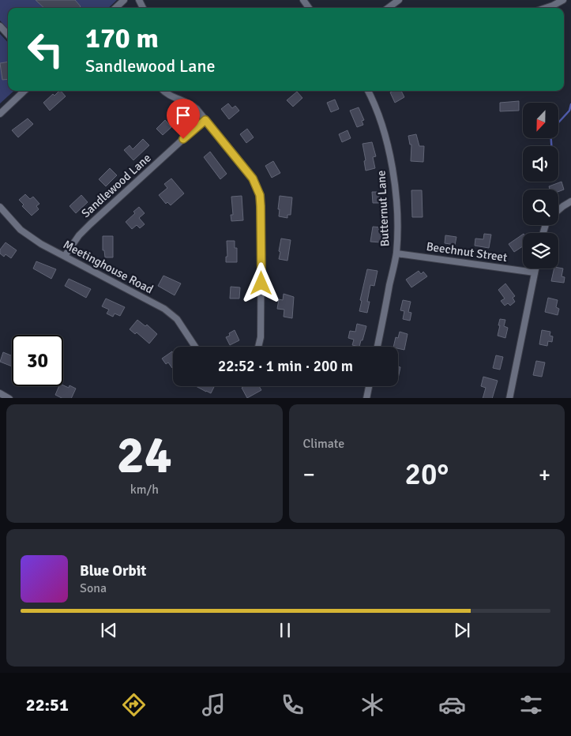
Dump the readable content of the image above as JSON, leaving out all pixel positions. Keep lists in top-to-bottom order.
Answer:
{
  "streets": {
    "street": [
      "Sandlewood Lane",
      "Butternut Lane",
      "Beechnut Street",
      "Meetinghouse Road"
    ]
  },
  "crossings": [
    ["Sandlewood Lane", "Meetinghouse Road"],
    ["Butternut Lane", "Beechnut Street"]
  ],
  "north": "bottom",
  "page": {
    "turn": ["170 m", "Sandlewood Lane"],
    "limit": "30",
    "trip": "22:52 · 1 min · 200 m",
    "tile": [
      ["24", "km/h"],
      "Climate"
    ],
    "heat": ["−", "20°", "+"],
    "song": ["Blue Orbit", "Sona"],
    "tabs": "22:51"
  }
}
